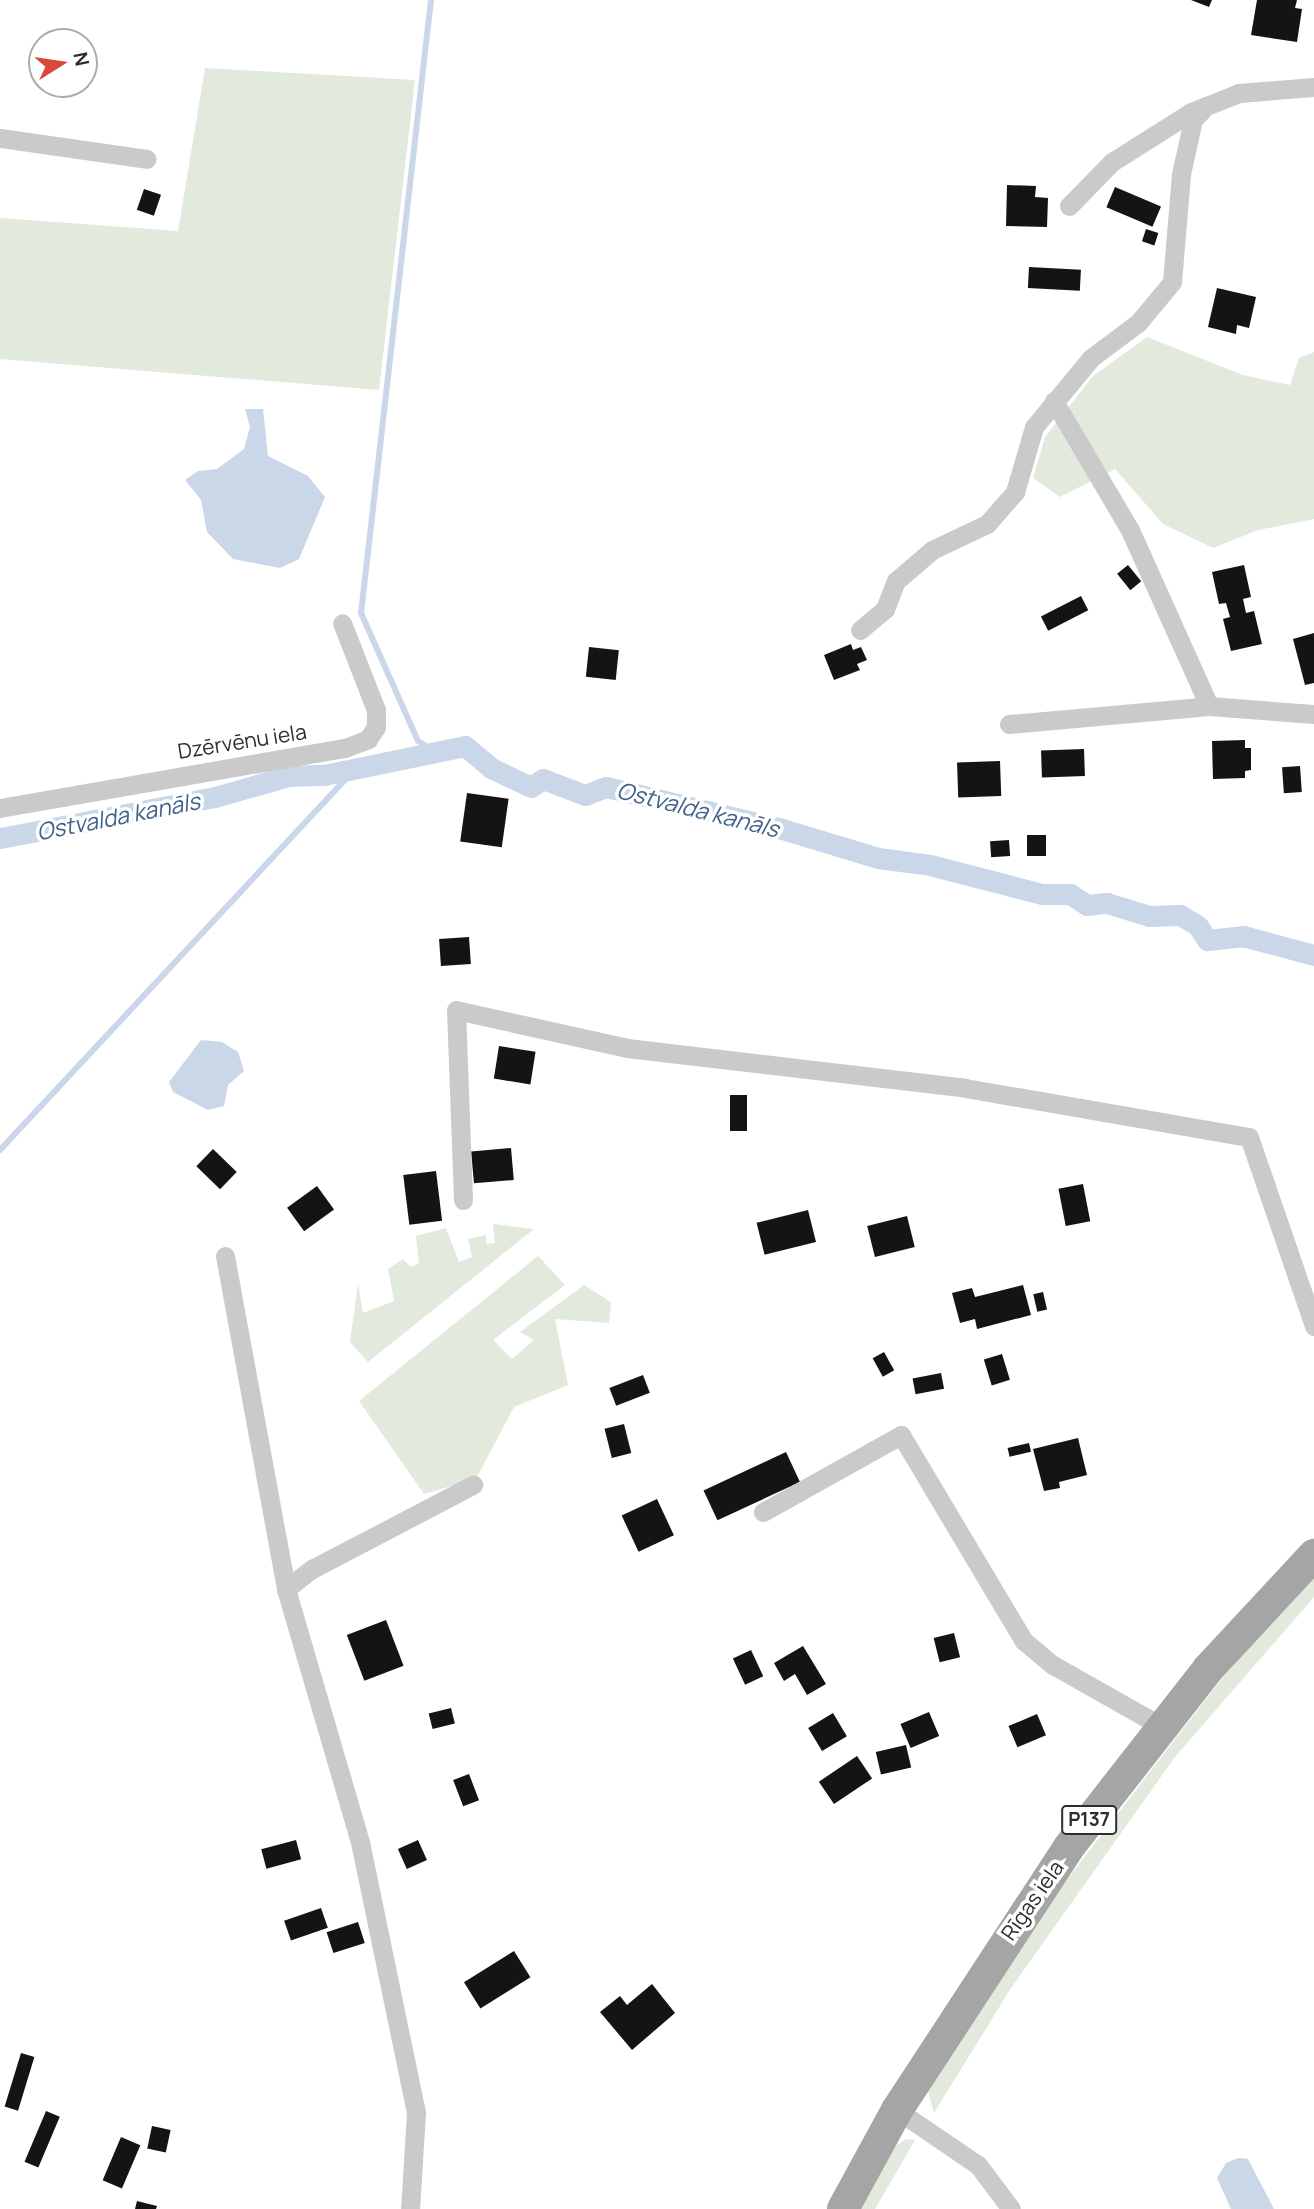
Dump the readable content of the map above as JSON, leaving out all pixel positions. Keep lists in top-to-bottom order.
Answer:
{
  "streets": {
    "main road": ["P137", "Rīgas iela"],
    "street": ["Dzērvēnu iela"]
  },
  "water": ["Ostvalda kanāls"],
  "north": "right"
}
